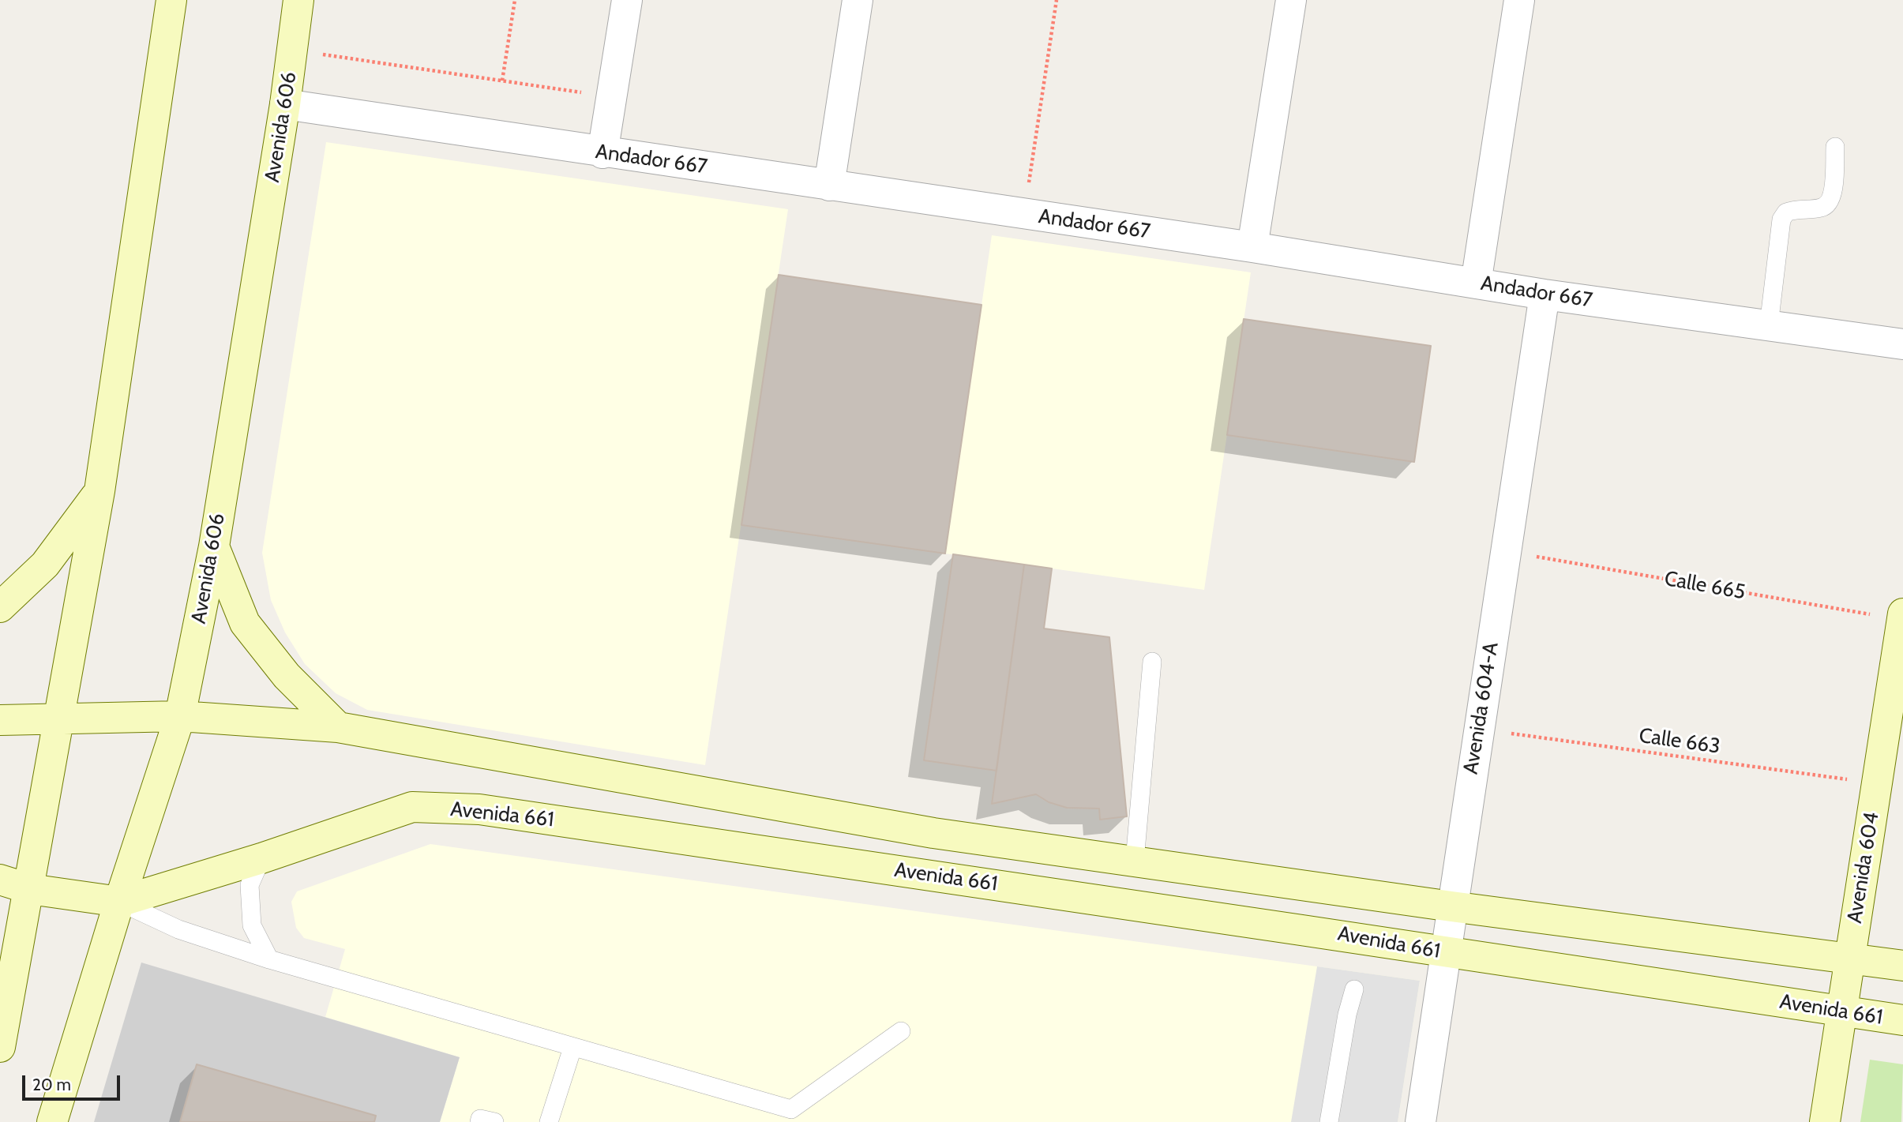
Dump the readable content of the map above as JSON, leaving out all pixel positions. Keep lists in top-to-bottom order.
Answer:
{
  "streets": {
    "street": [
      "Avenida 606",
      "Andador 667",
      "Avenida 604-A",
      "Avenida 661",
      "Avenida 604"
    ],
    "path": ["Calle 665", "Calle 663"]
  },
  "crossings": [
    ["Avenida 606", "Andador 667"],
    ["Avenida 606", "Avenida 661"],
    ["Andador 667", "Avenida 604-A"],
    ["Calle 665", "Avenida 604-A"],
    ["Calle 665", "Avenida 604"],
    ["Avenida 604-A", "Calle 663"],
    ["Avenida 604-A", "Avenida 661"],
    ["Calle 663", "Avenida 604"],
    ["Avenida 661", "Avenida 604"]
  ],
  "scale_bar": "20 m"
}
